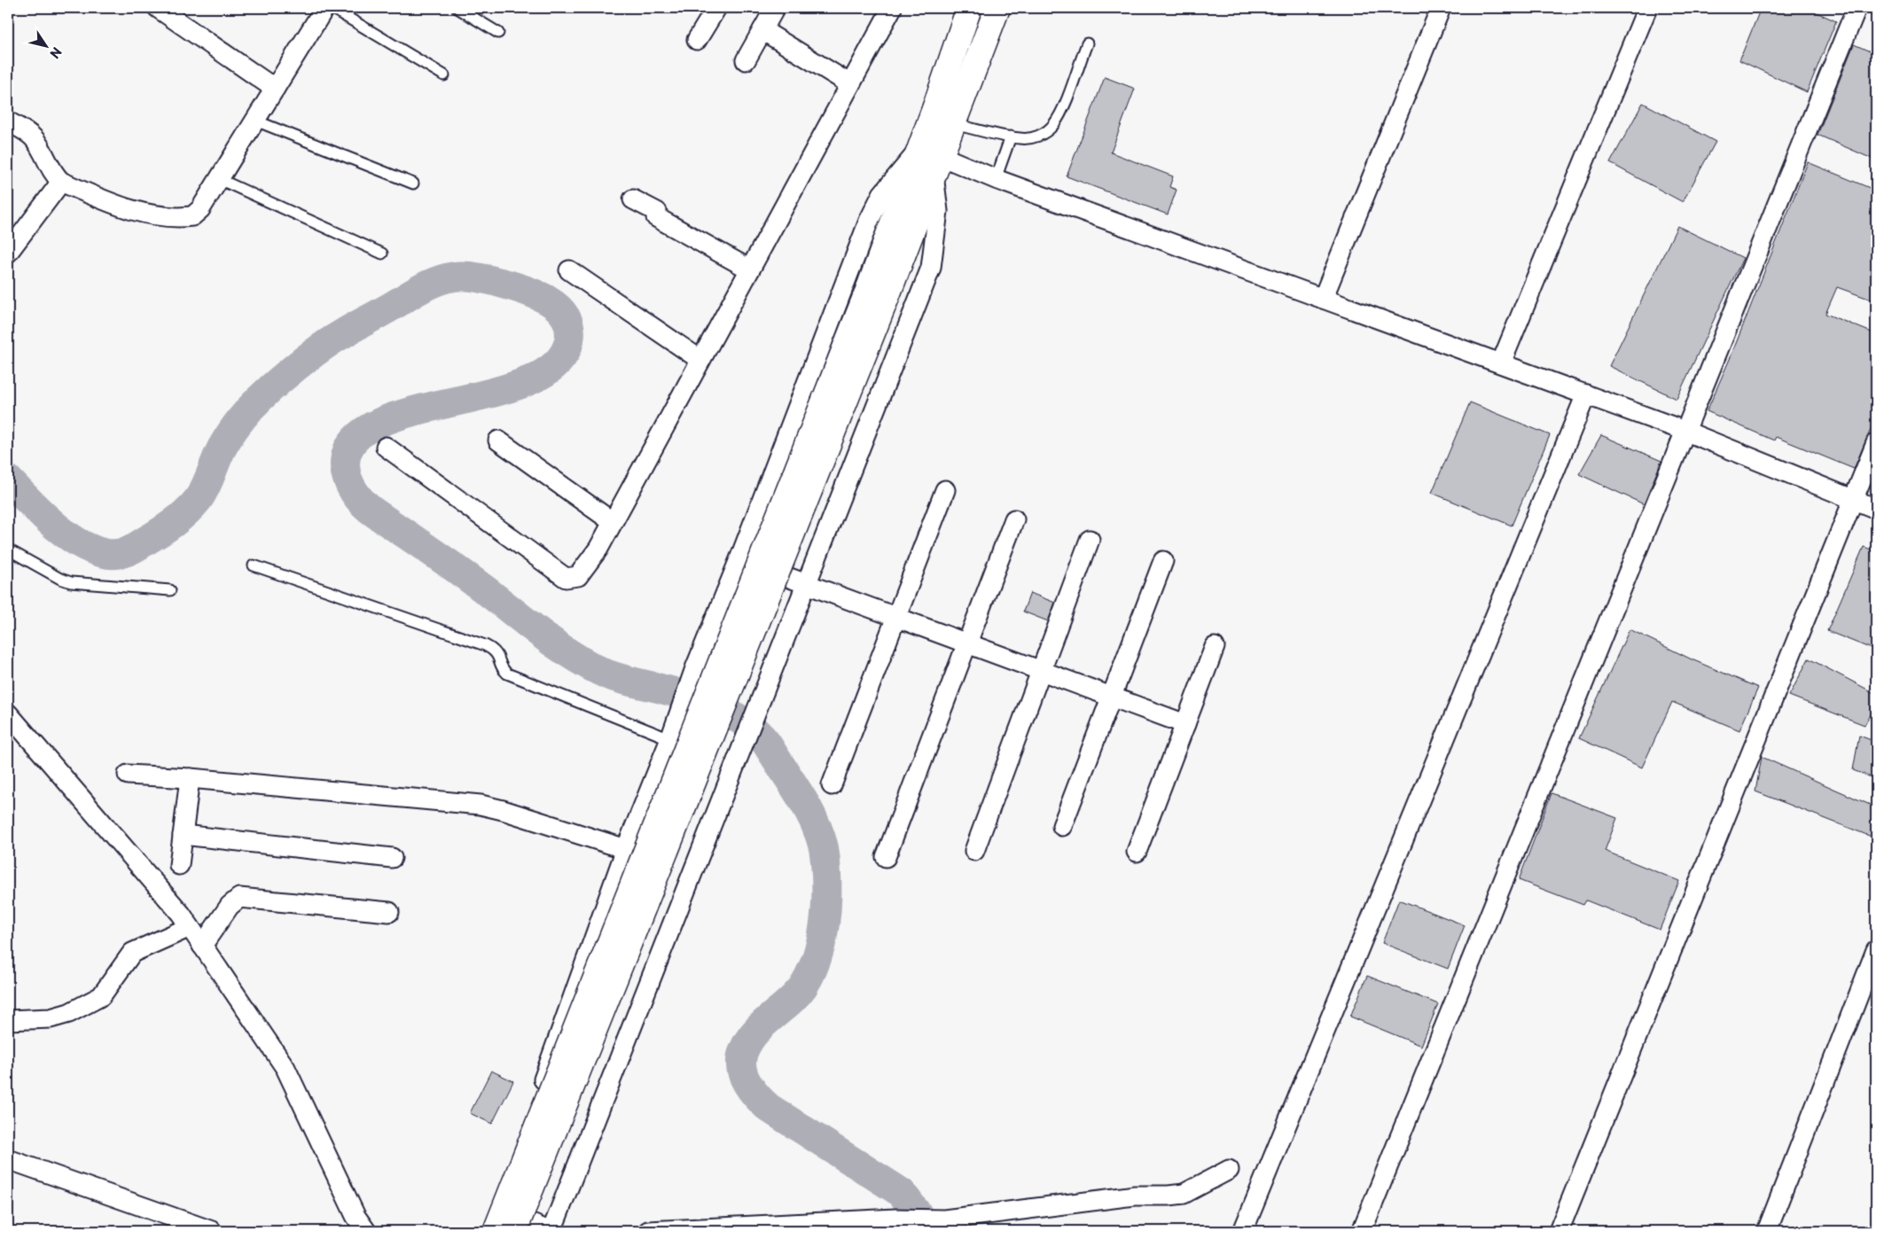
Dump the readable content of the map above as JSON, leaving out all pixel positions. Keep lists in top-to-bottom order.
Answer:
{
  "north": "bottom right"
}
